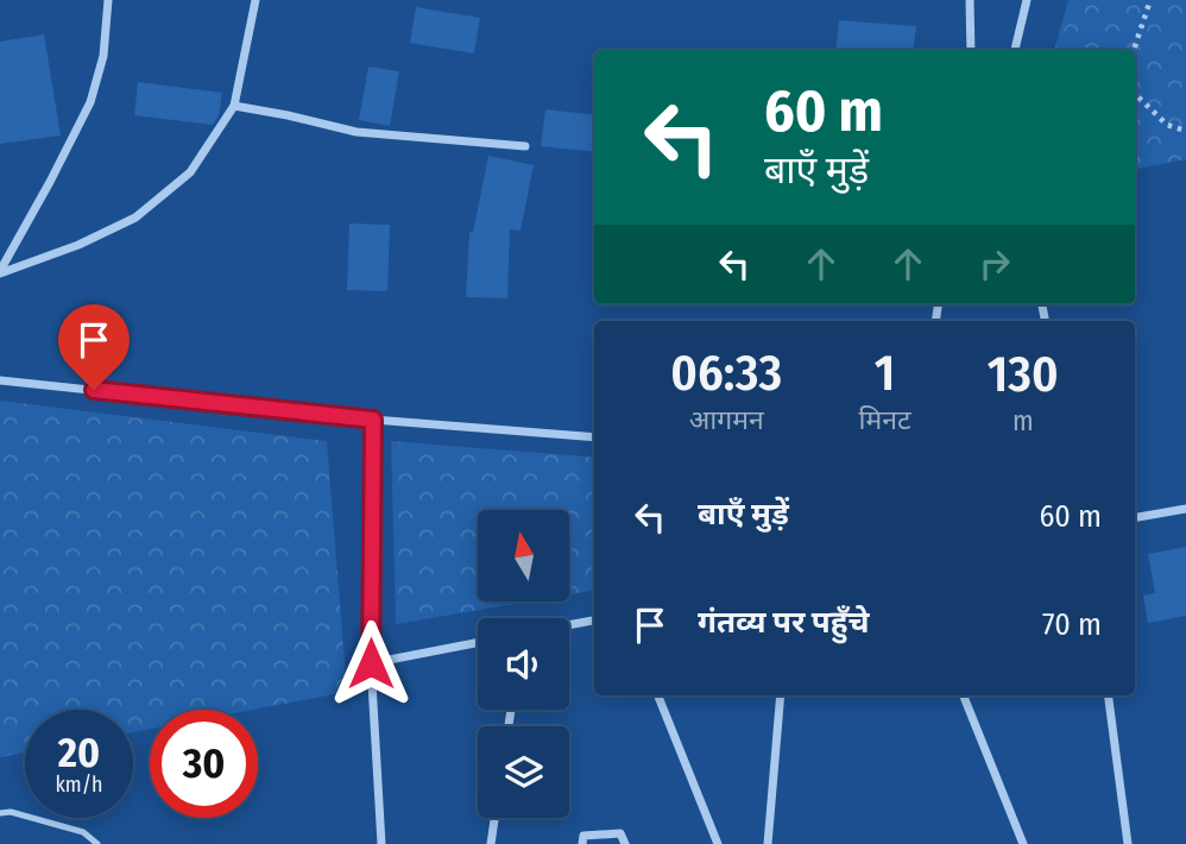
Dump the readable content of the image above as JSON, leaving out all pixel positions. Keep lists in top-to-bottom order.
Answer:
{
  "north": "top",
  "page": {
    "turn": ["60 m", "बाएँ मुड़ें"],
    "eta": [
      "06:33",
      "आगमन",
      "1",
      "मिनट",
      "130",
      "m"
    ],
    "list": [
      {
        "name": "बाएँ मुड़ें",
        "value": "60 m"
      },
      {
        "name": "गंतव्य पर पहुँचे",
        "value": "70 m"
      }
    ],
    "speed": "20 km/h",
    "limit": "30"
  }
}
